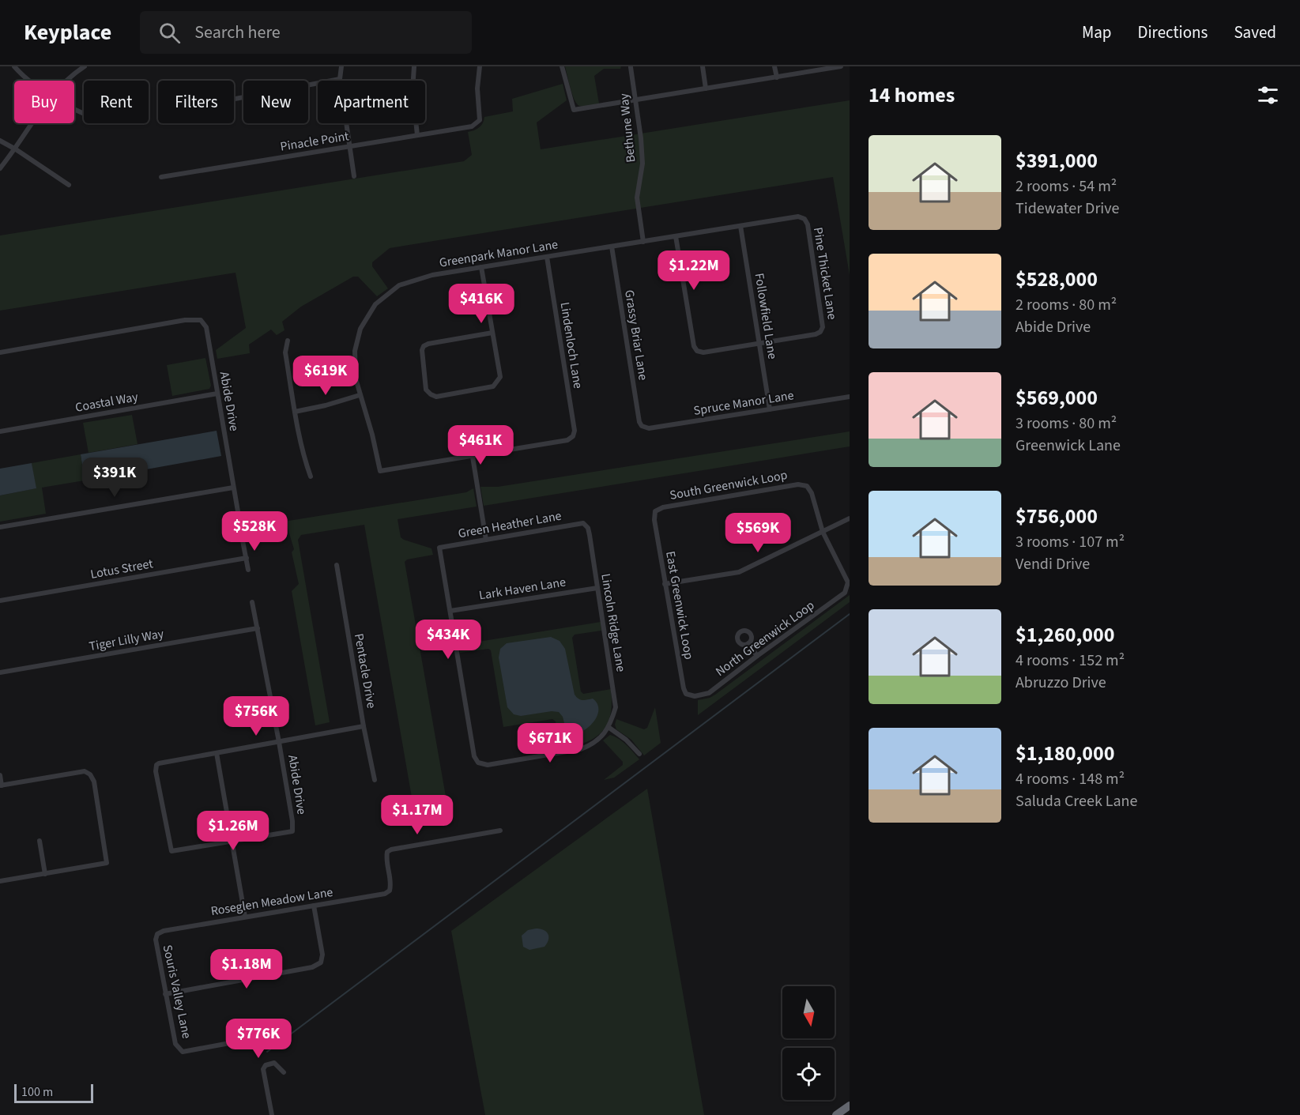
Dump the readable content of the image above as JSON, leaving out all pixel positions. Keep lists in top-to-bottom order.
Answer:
{
  "streets": {
    "street": [
      "Bethune Way",
      "Pinacle Point",
      "Greenpark Manor Lane",
      "Pine Thicket Lane",
      "Followfield Lane",
      "Grassy Briar Lane",
      "Lindenloch Lane",
      "Abide Drive",
      "Coastal Way",
      "Spruce Manor Lane",
      "South Greenwick Loop",
      "Green Heather Lane",
      "Lotus Street",
      "Lark Haven Lane",
      "East Greenwick Loop",
      "Lincoln Ridge Lane",
      "North Greenwick Loop",
      "Tiger Lilly Way",
      "Pentacle Drive",
      "Roseglen Meadow Lane",
      "Souris Valley Lane"
    ]
  },
  "crossings": [
    ["Bethune Way", "Greenpark Manor Lane"],
    ["Greenpark Manor Lane", "Pine Thicket Lane"],
    ["Greenpark Manor Lane", "Followfield Lane"],
    ["Greenpark Manor Lane", "Grassy Briar Lane"],
    ["Greenpark Manor Lane", "Lindenloch Lane"],
    ["Pine Thicket Lane", "Followfield Lane"],
    ["Followfield Lane", "Spruce Manor Lane"],
    ["Grassy Briar Lane", "Spruce Manor Lane"],
    ["Abide Drive", "Coastal Way"],
    ["Abide Drive", "Tiger Lilly Way"],
    ["South Greenwick Loop", "East Greenwick Loop"],
    ["South Greenwick Loop", "North Greenwick Loop"],
    ["Green Heather Lane", "Lark Haven Lane"],
    ["Green Heather Lane", "Lincoln Ridge Lane"],
    ["Lark Haven Lane", "Lincoln Ridge Lane"],
    ["East Greenwick Loop", "North Greenwick Loop"],
    ["Roseglen Meadow Lane", "Souris Valley Lane"]
  ],
  "scale_bar": "100 m",
  "north": "bottom",
  "page": {
    "header": "Keyplace",
    "search": "Search here",
    "nav": ["Map", "Directions", "Saved"],
    "heading": "14 homes",
    "chip": [
      "Buy",
      "Rent",
      "Filters",
      "New",
      "Apartment"
    ],
    "list": [
      {
        "name": "$391,000",
        "note": "2 rooms · 54 m² · Tidewater Drive"
      },
      {
        "name": "$528,000",
        "note": "2 rooms · 80 m² · Abide Drive"
      },
      {
        "name": "$569,000",
        "note": "3 rooms · 80 m² · Greenwick Lane"
      },
      {
        "name": "$756,000",
        "note": "3 rooms · 107 m² · Vendi Drive"
      },
      {
        "name": "$1,260,000",
        "note": "4 rooms · 152 m² · Abruzzo Drive"
      },
      {
        "name": "$1,180,000",
        "note": "4 rooms · 148 m² · Saluda Creek Lane"
      }
    ],
    "price": [
      "$1.22M",
      "$416K",
      "$619K",
      "$461K",
      "$391K",
      "$528K",
      "$569K",
      "$434K",
      "$756K",
      "$671K",
      "$1.17M",
      "$1.26M",
      "$1.18M",
      "$776K"
    ],
    "scale": "100 m"
  }
}
